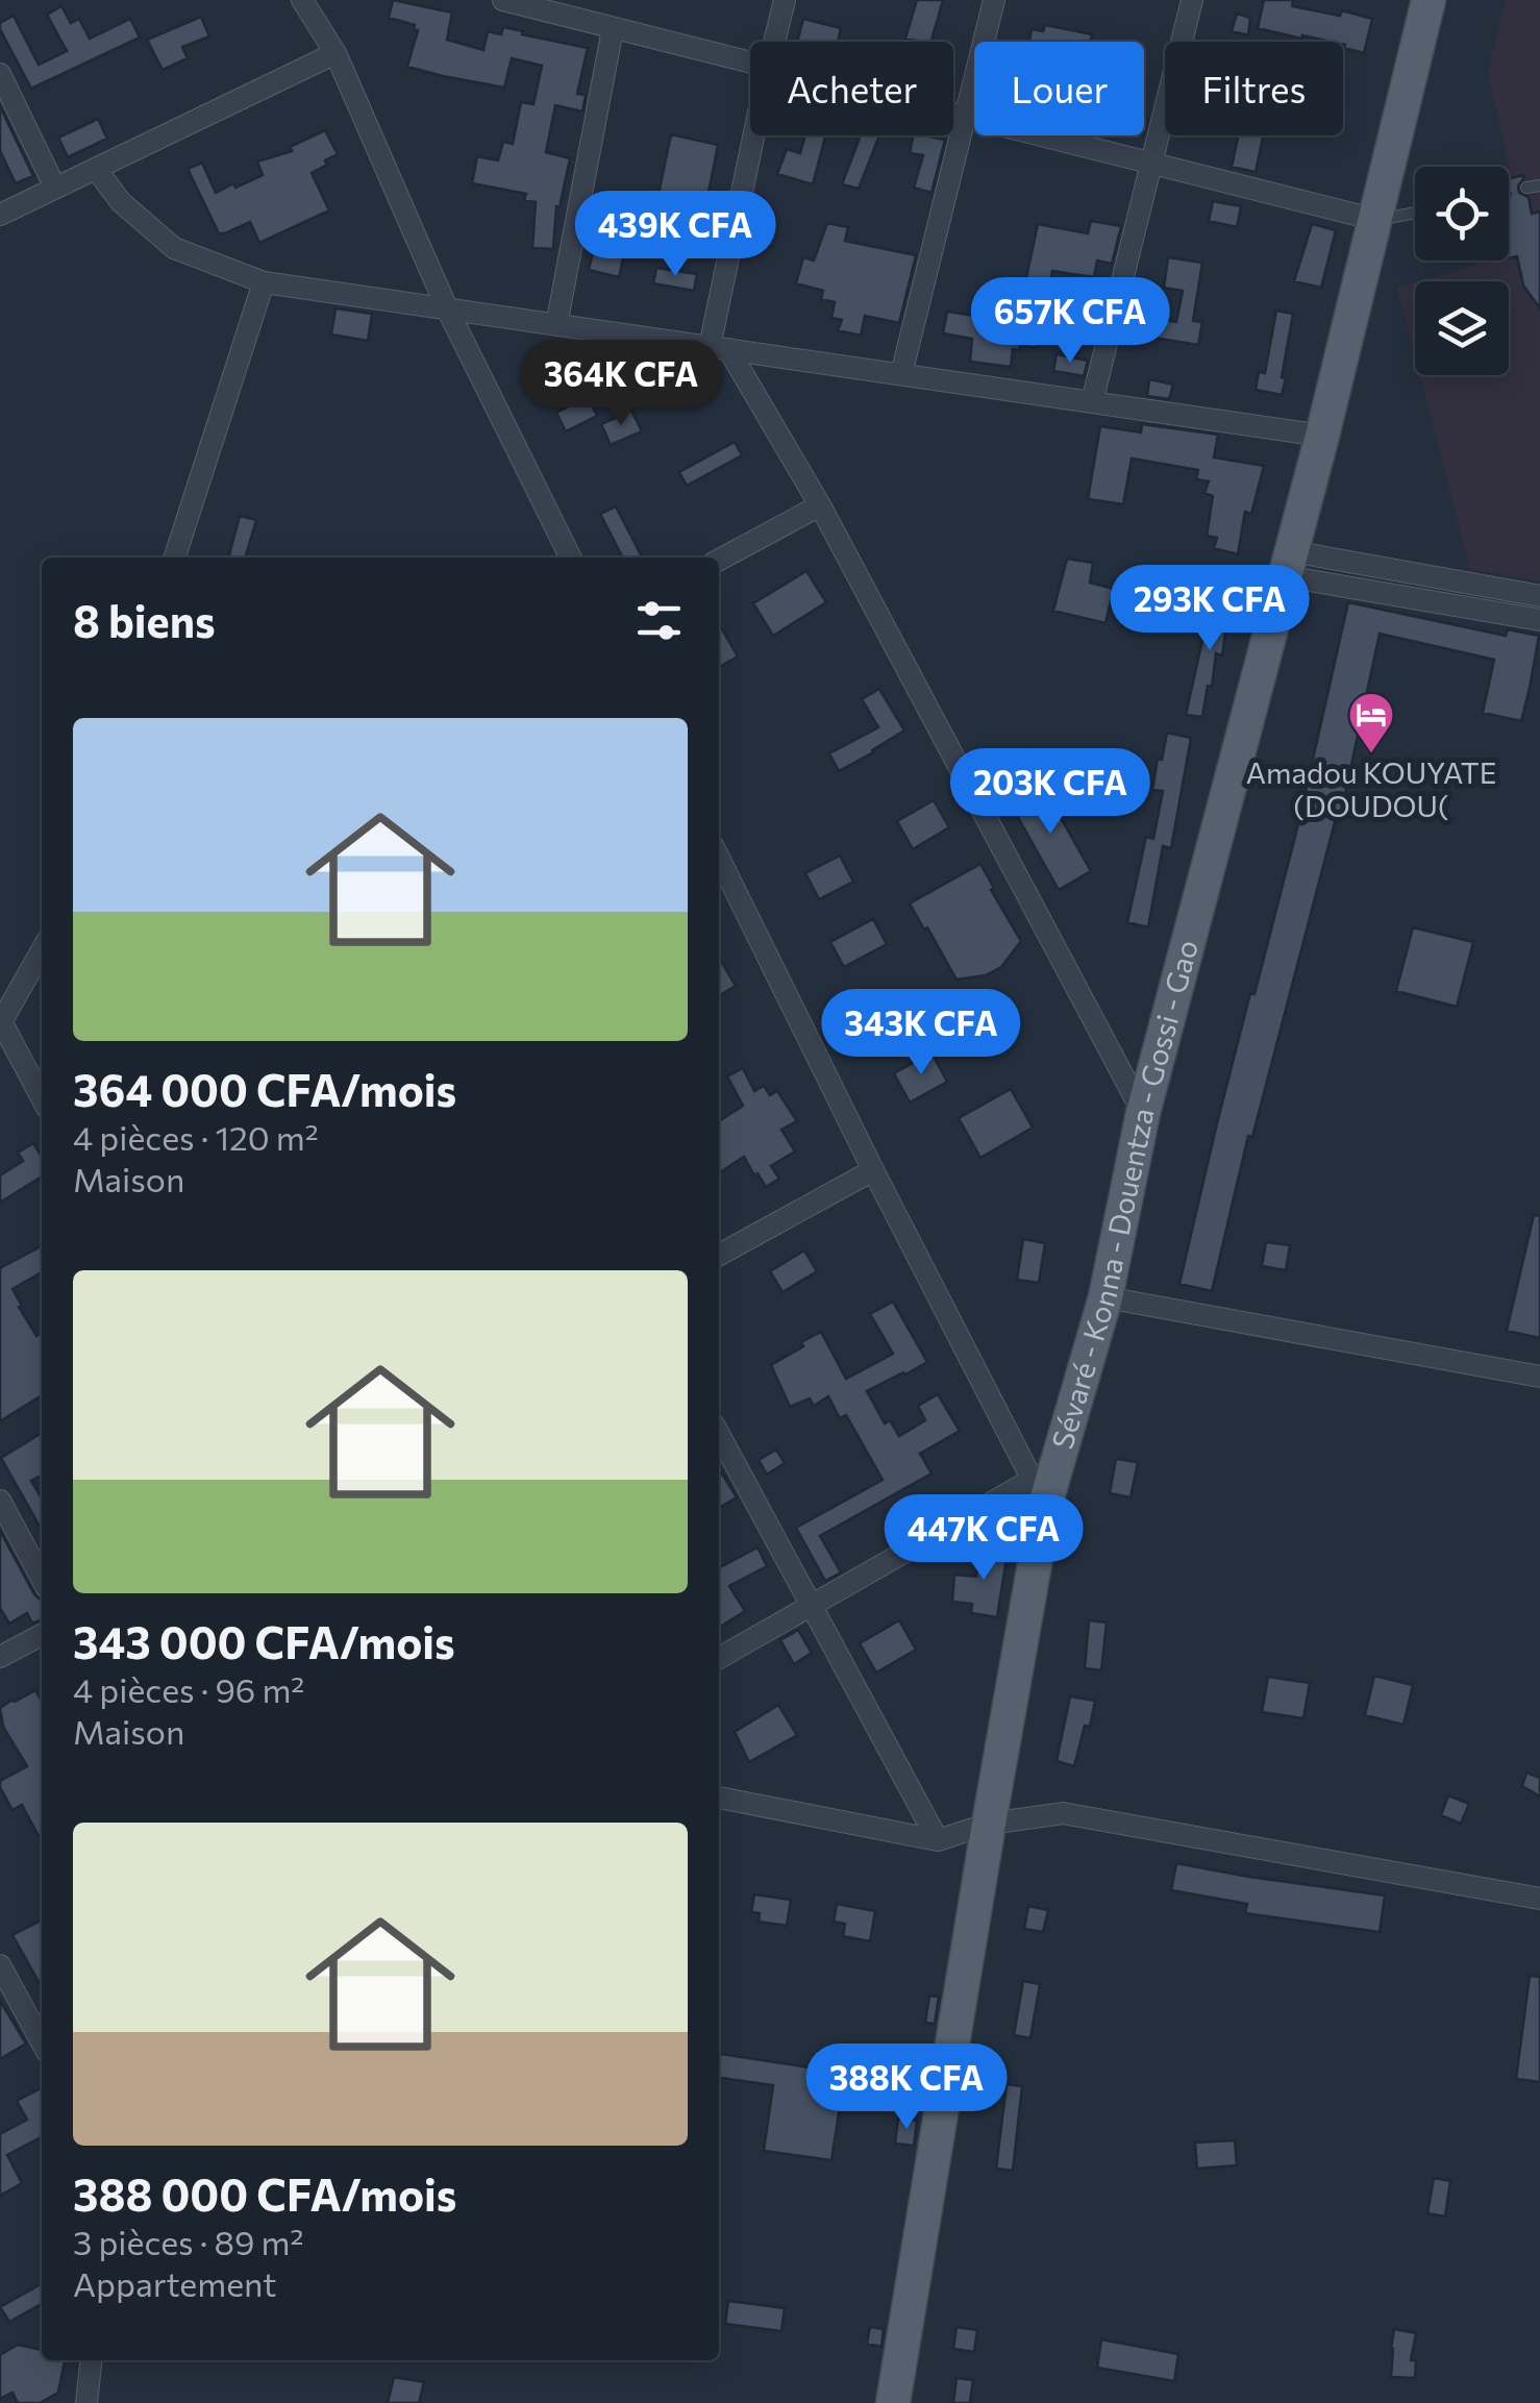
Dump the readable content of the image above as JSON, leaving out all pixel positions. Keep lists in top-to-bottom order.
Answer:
{
  "streets": {
    "main road": ["Sévaré - Konna - Douentza - Gossi - Gao"]
  },
  "places": {
    "hotel": ["Amadou KOUYATE (DOUDOU("]
  },
  "page": {
    "chip": ["Acheter", "Louer", "Filtres"],
    "price": [
      "439K CFA",
      "657K CFA",
      "364K CFA",
      "293K CFA",
      "203K CFA",
      "343K CFA",
      "447K CFA",
      "388K CFA"
    ],
    "heading": "8 biens",
    "list": [
      {
        "name": "364 000 CFA/mois",
        "note": "4 pièces · 120 m² · Maison"
      },
      {
        "name": "343 000 CFA/mois",
        "note": "4 pièces · 96 m² · Maison"
      },
      {
        "name": "388 000 CFA/mois",
        "note": "3 pièces · 89 m² · Appartement"
      }
    ]
  }
}
